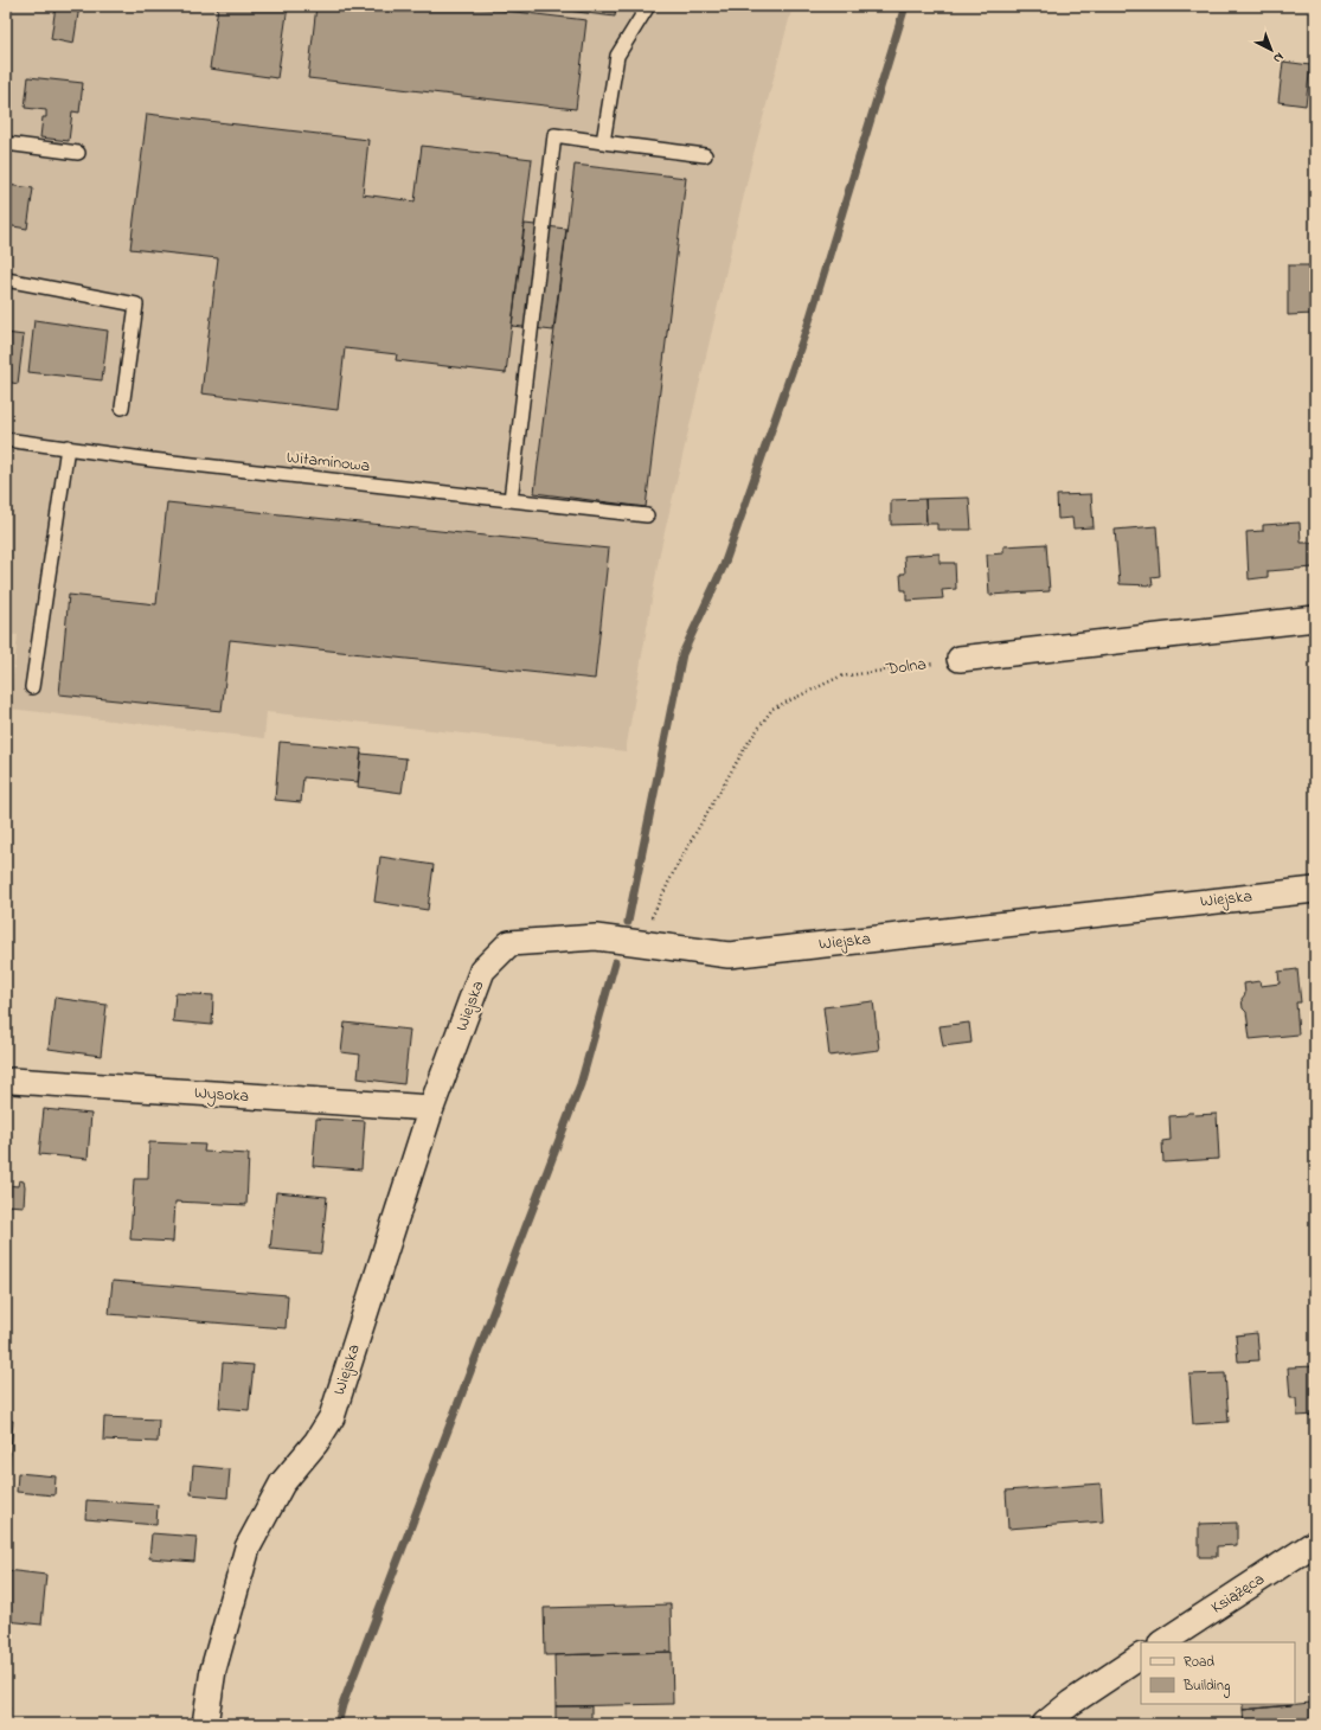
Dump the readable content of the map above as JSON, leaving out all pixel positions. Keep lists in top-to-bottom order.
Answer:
{
  "streets": {
    "street": ["Wiejska", "Wysoka", "Książęca"],
    "lane": ["Witaminowa"],
    "path": ["Dolna"]
  },
  "crossings": [
    ["Dolna", "Wiejska"],
    ["Wiejska", "Wysoka"]
  ],
  "legend": ["Road", "Building"],
  "north": "bottom right"
}
